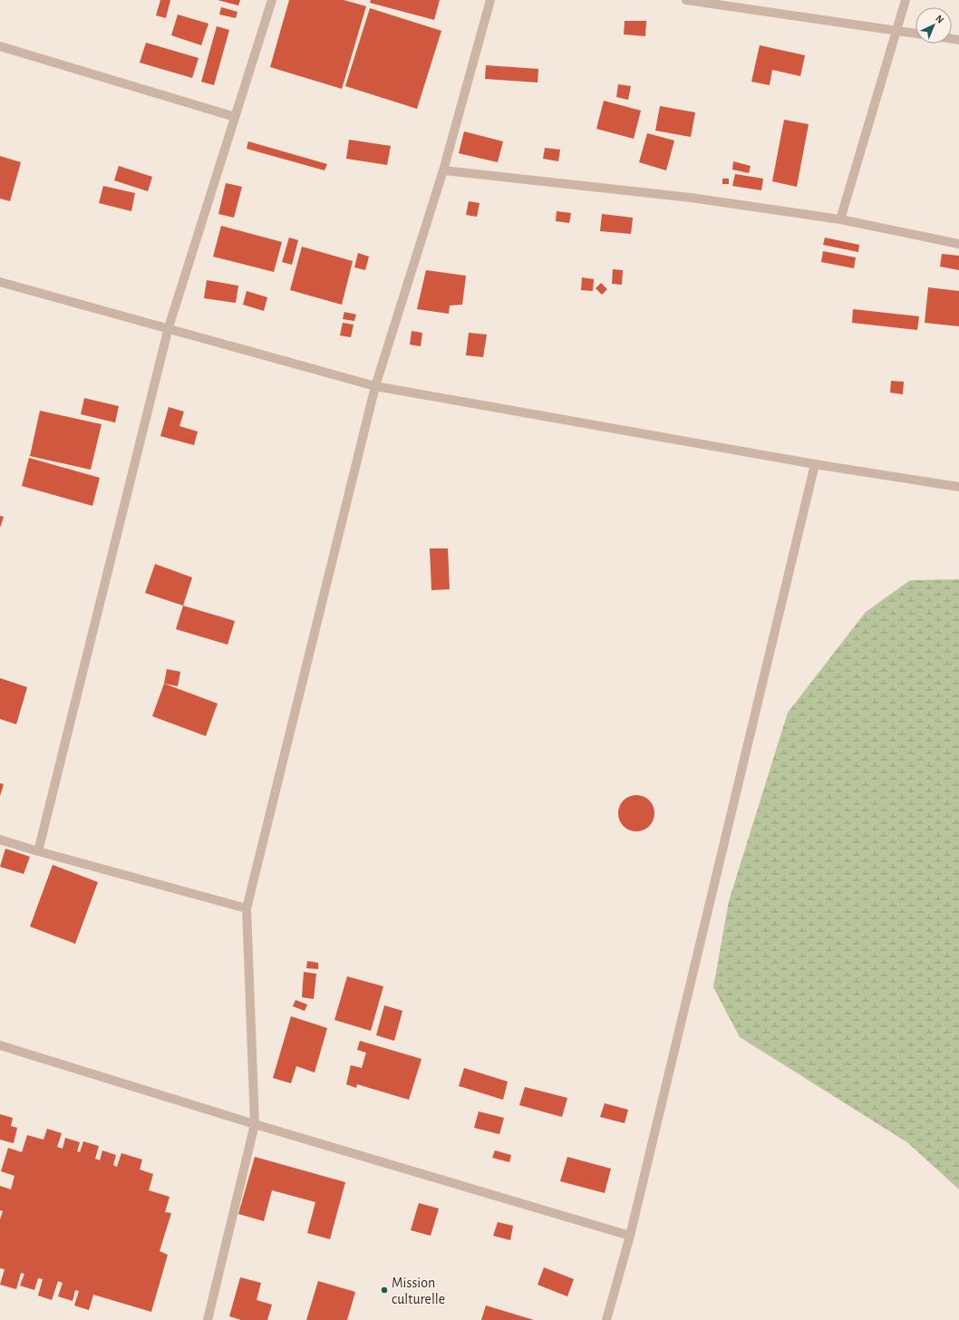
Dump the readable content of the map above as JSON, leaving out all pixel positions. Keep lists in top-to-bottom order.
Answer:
{
  "places": ["Mission culturelle"],
  "north": "top right"
}
